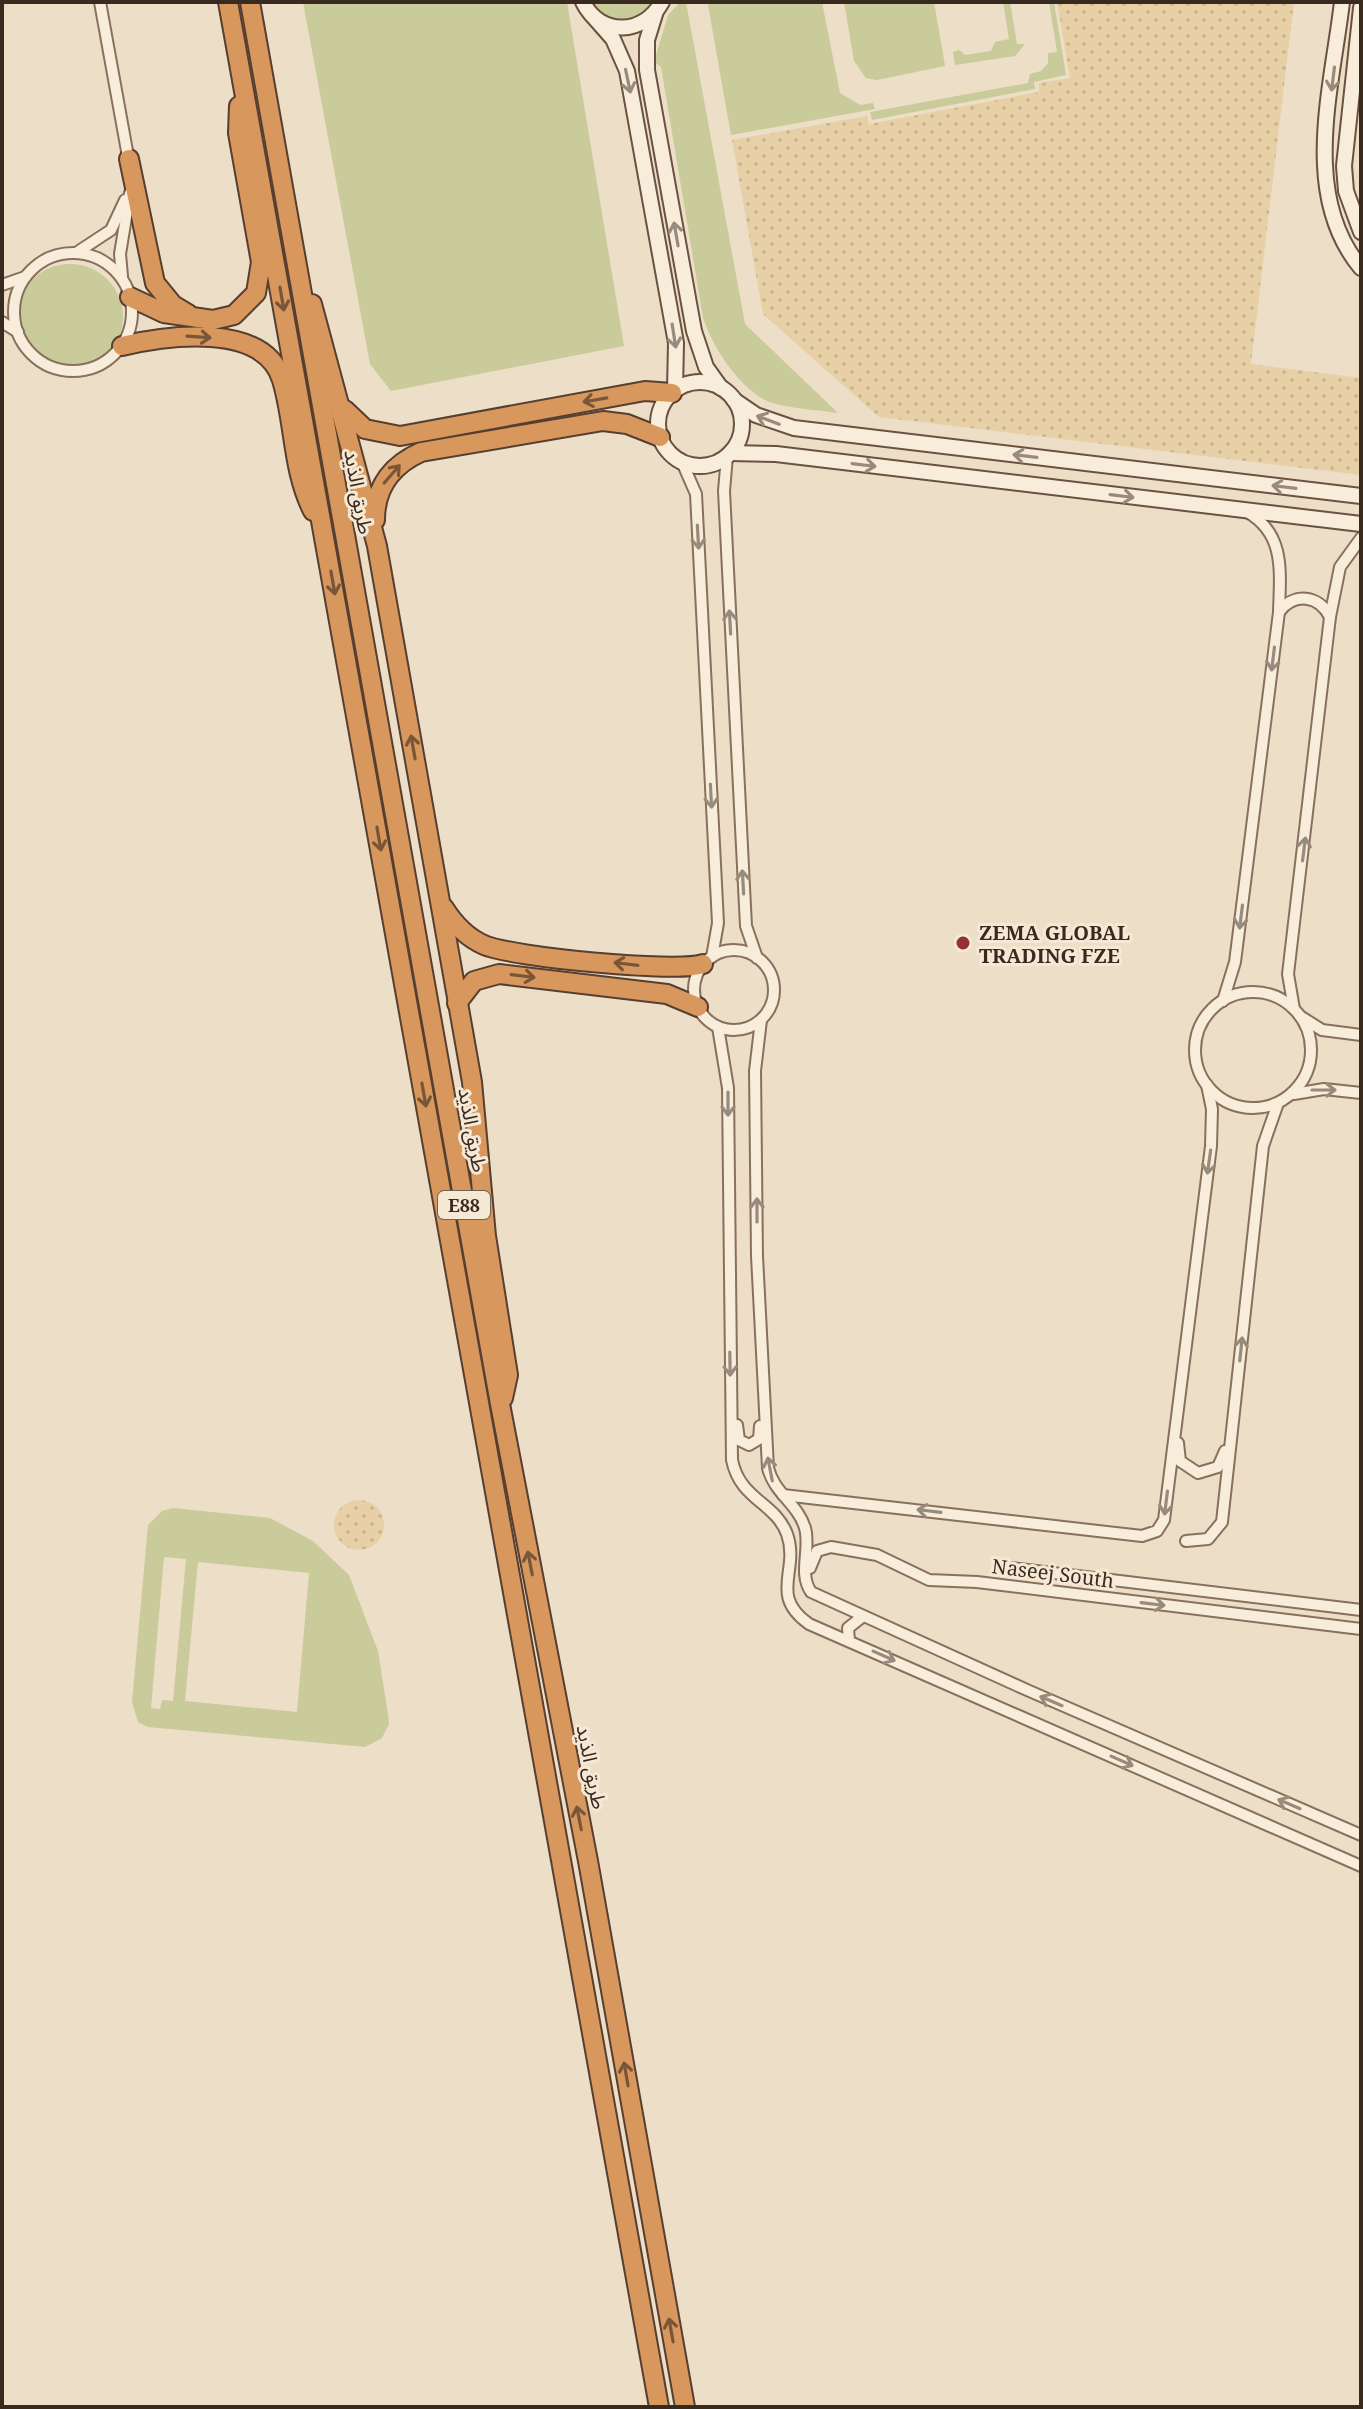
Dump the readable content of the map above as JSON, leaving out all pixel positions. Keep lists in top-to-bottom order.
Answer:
{
  "streets": {
    "highway": ["طريق الذيد", "E88"],
    "street": ["Naseej South"]
  },
  "places": ["ZEMA GLOBAL TRADING FZE"]
}
